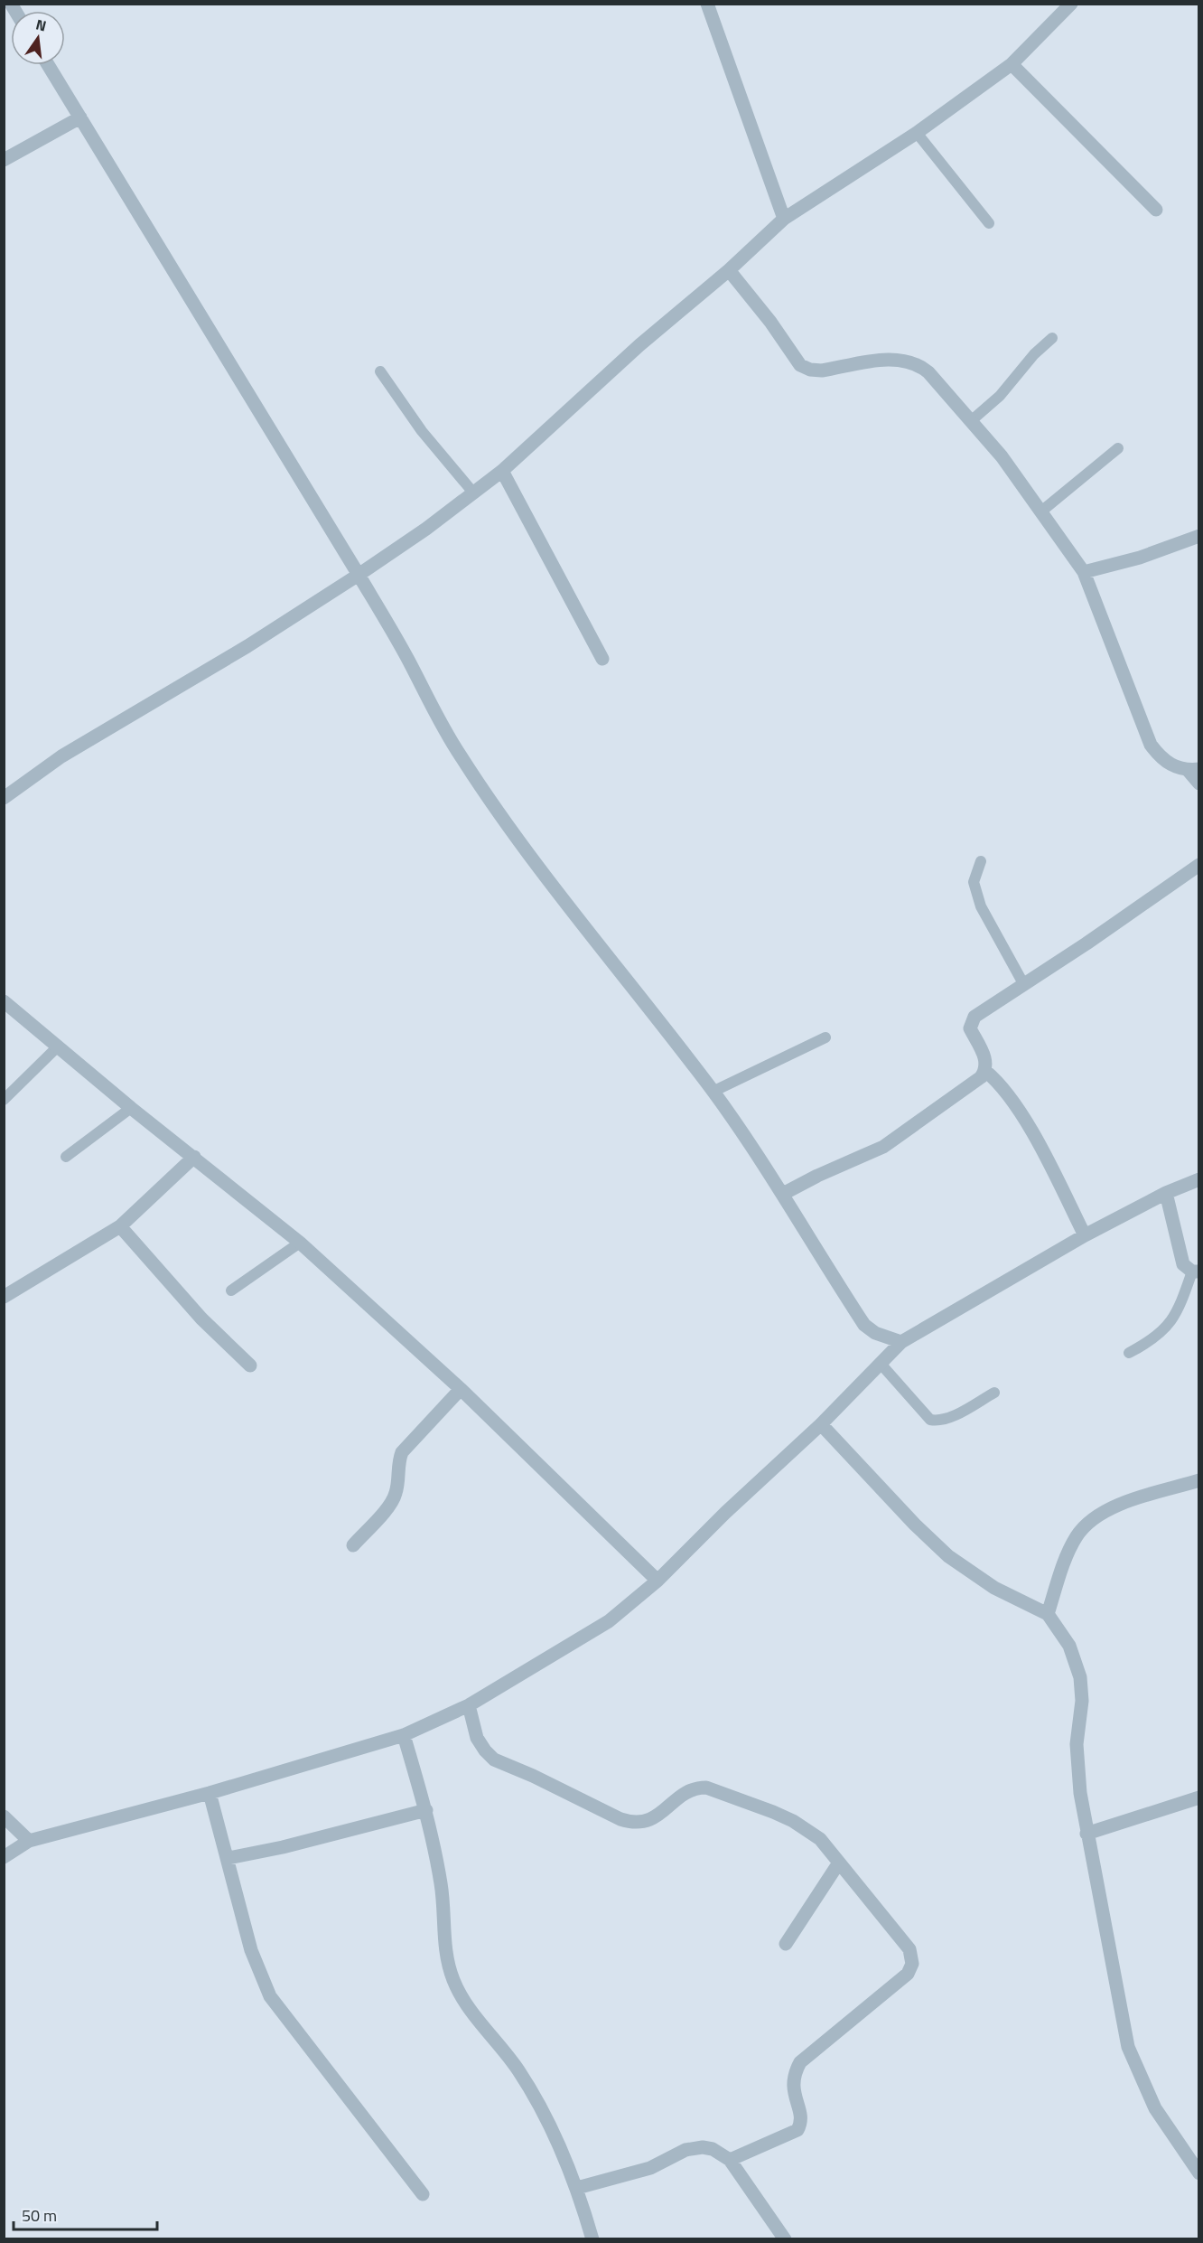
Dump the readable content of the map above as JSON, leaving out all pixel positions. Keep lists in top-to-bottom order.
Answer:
{
  "scale_bar": "50 m",
  "north": "top"
}
